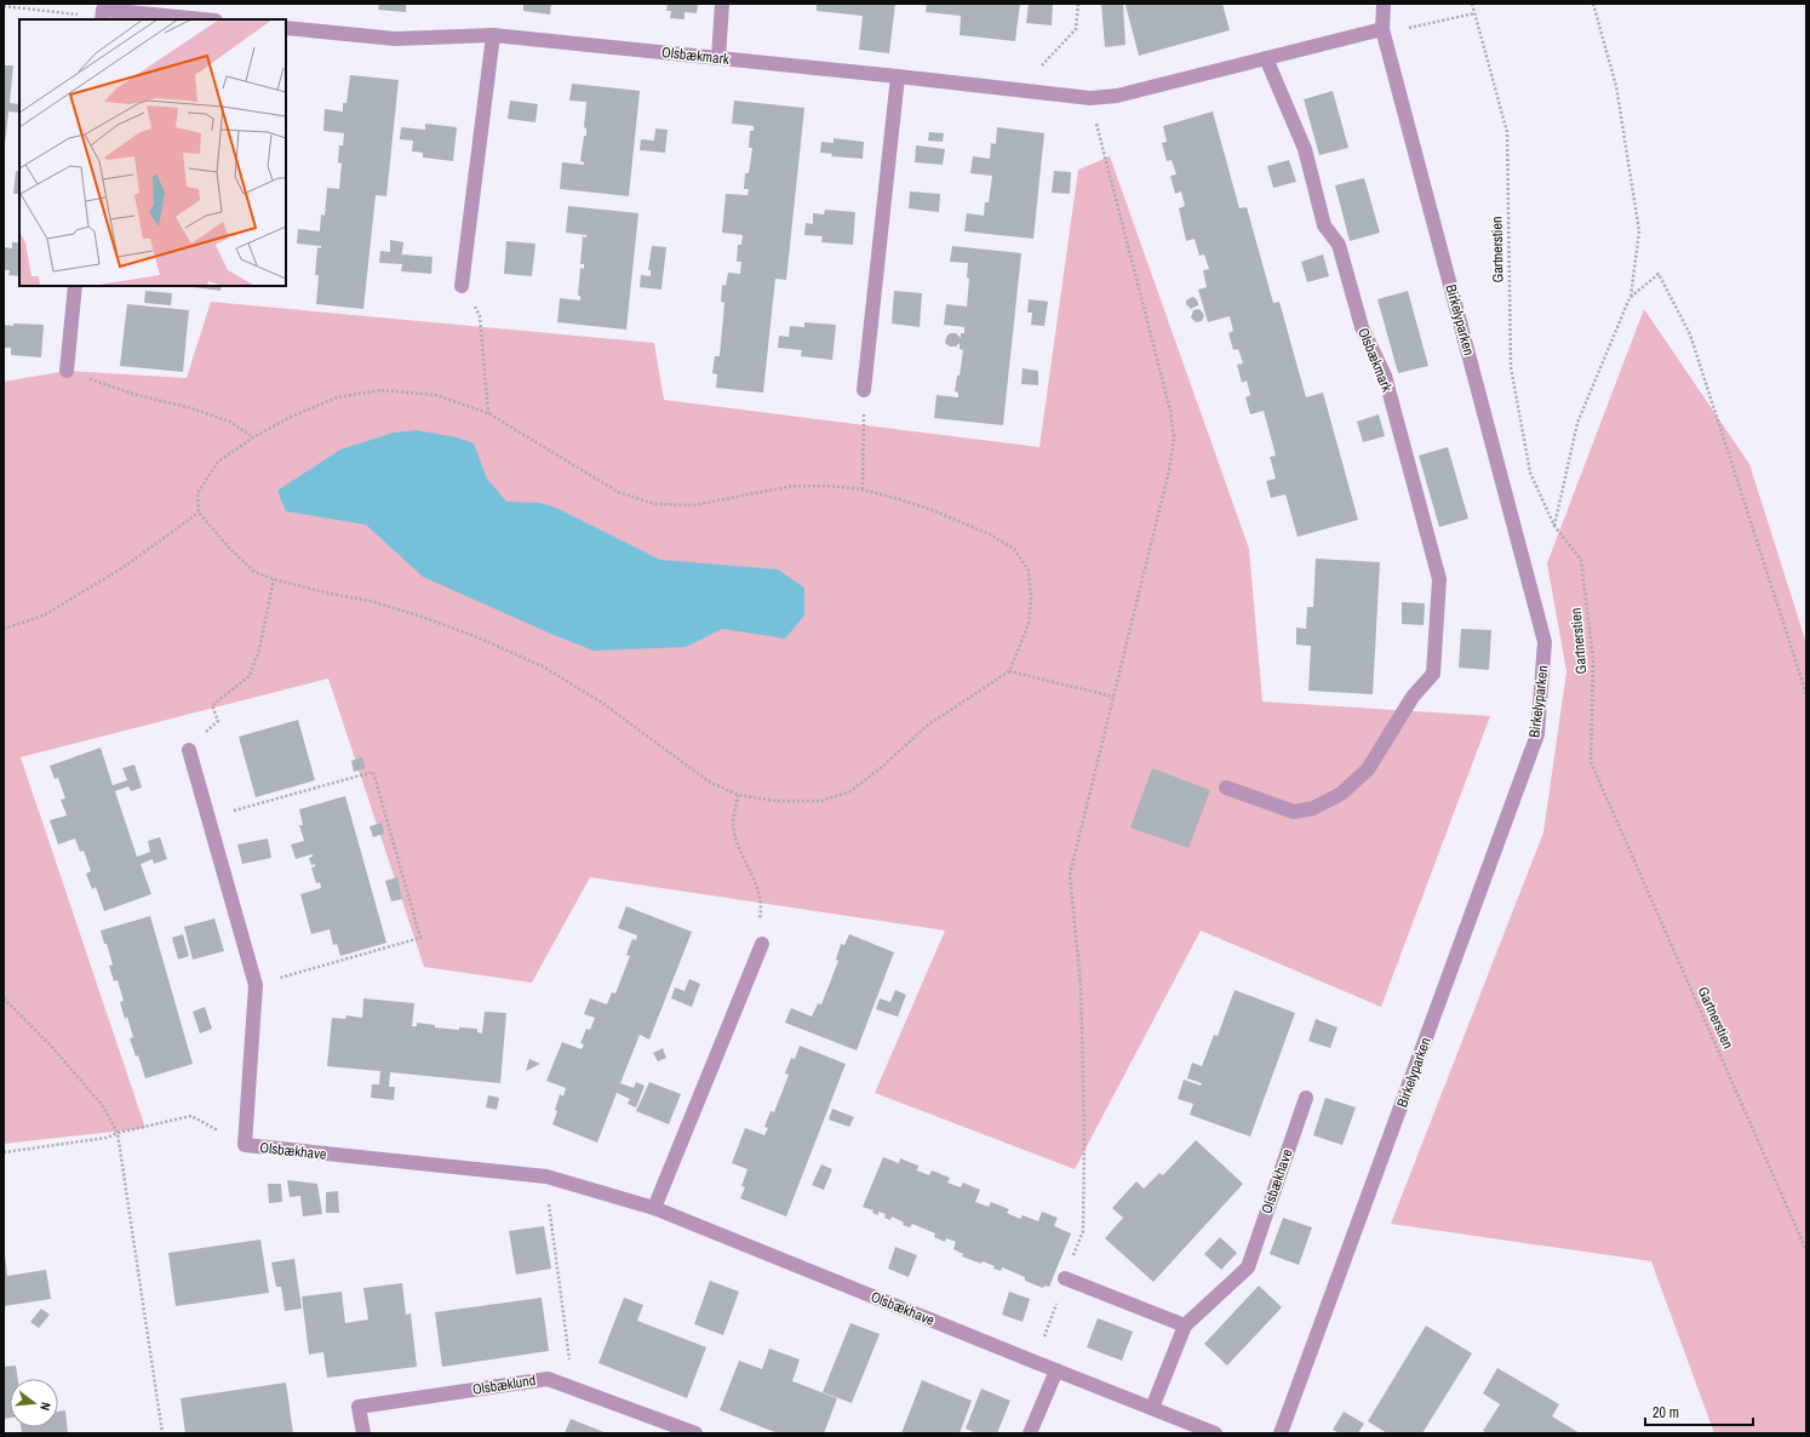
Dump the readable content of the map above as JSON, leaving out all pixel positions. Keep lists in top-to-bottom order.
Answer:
{
  "streets": {
    "street": [
      "Olsbækmark",
      "Birkelyparken",
      "Olsbækhave",
      "Olsbæklund"
    ],
    "path": ["Gartnerstien"]
  },
  "crossings": [
    ["Olsbækmark", "Birkelyparken"]
  ],
  "scale_bar": "20 m",
  "north": "right"
}
